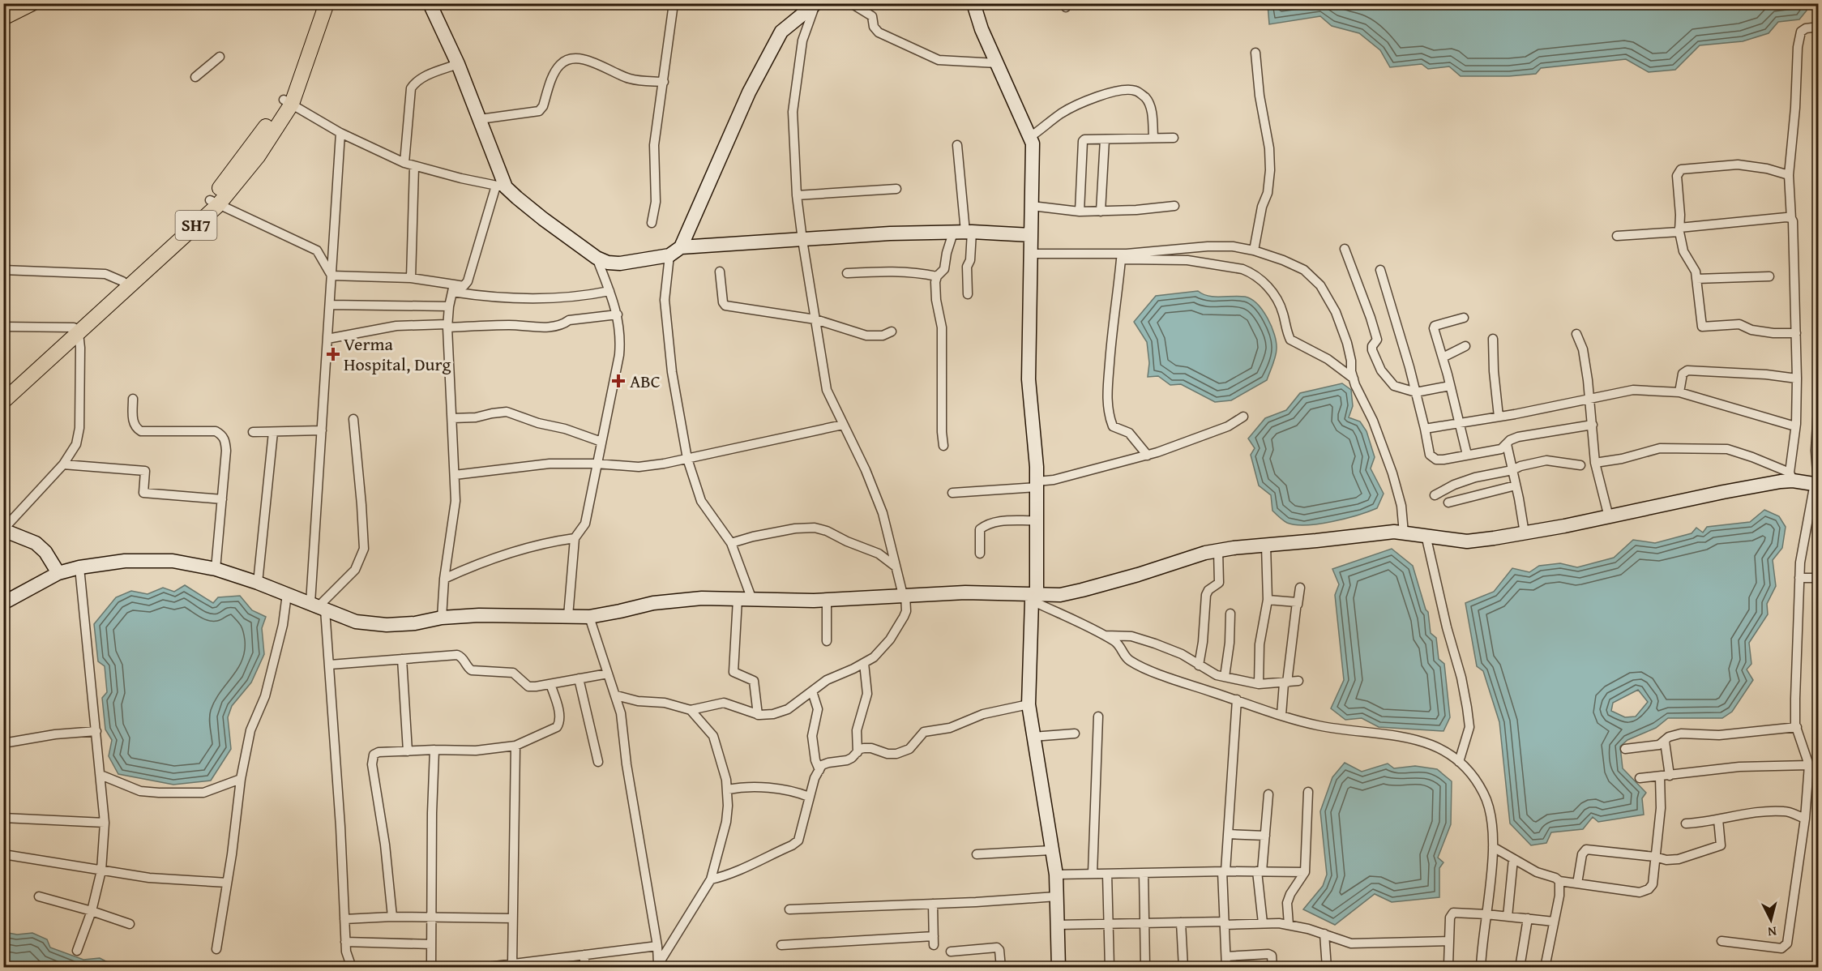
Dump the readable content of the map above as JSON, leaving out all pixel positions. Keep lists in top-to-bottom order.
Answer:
{
  "streets": {
    "main road": ["SH7"]
  },
  "places": {
    "health": ["Verma Hospital, Durg", "ABC"]
  },
  "north": "bottom"
}
